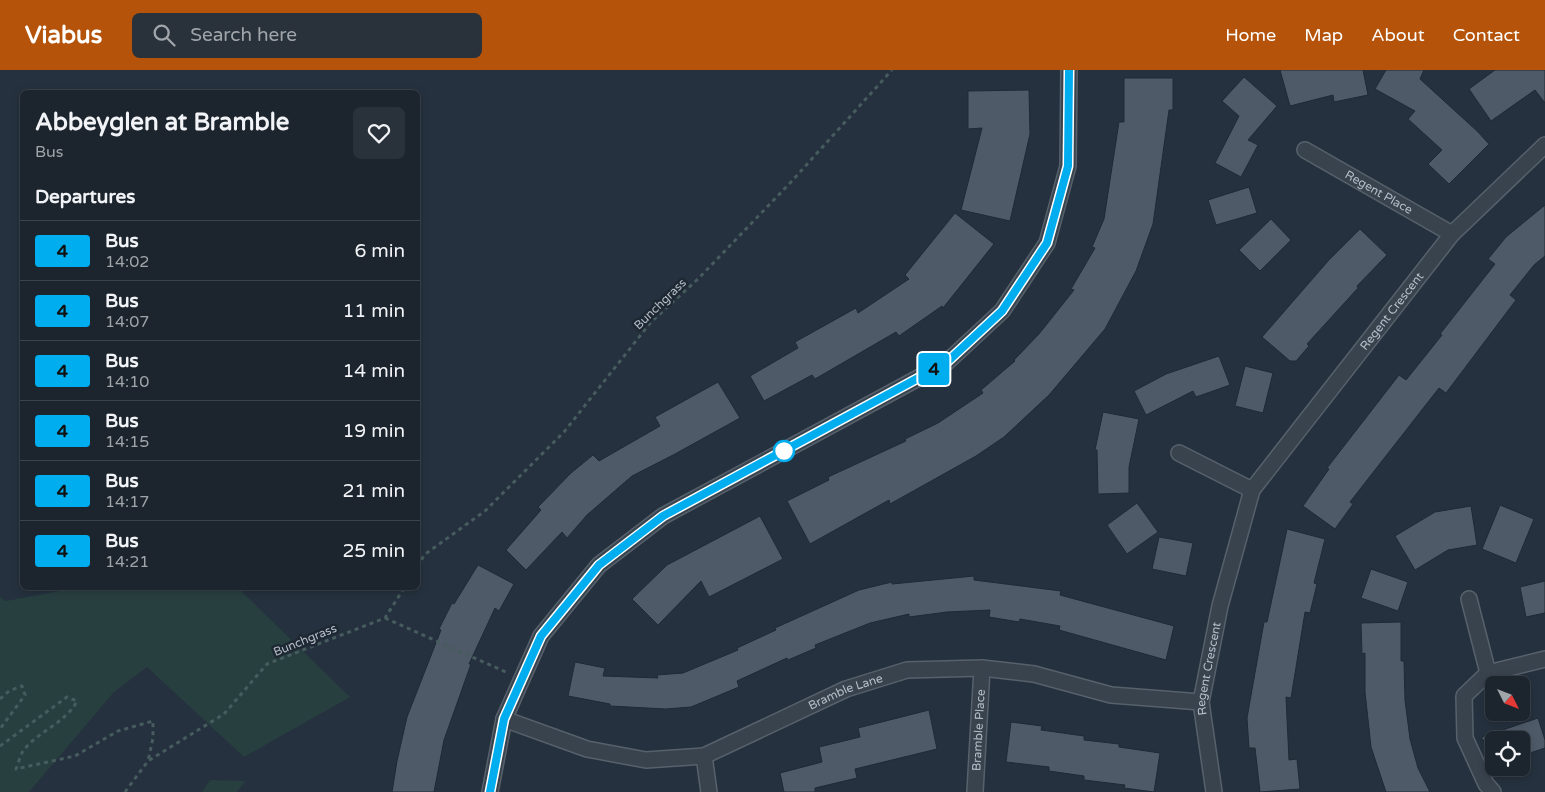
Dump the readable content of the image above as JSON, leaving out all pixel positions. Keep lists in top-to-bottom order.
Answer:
{
  "streets": {
    "street": [
      "Regent Place",
      "Regent Crescent",
      "Bramble Lane",
      "Bramble Place"
    ],
    "path": ["Bunchgrass"]
  },
  "crossings": [
    ["Regent Place", "Regent Crescent"],
    ["Regent Crescent", "Bramble Lane"],
    ["Bramble Lane", "Bramble Place"]
  ],
  "lines": ["bus line 4"],
  "north": "bottom right",
  "page": {
    "header": "Viabus",
    "search": "Search here",
    "nav": [
      "Home",
      "Map",
      "About",
      "Contact"
    ],
    "on_map": "4",
    "heading": [
      ["Abbeyglen at Bramble", "Bus"],
      "Departures"
    ],
    "list": [
      {
        "mark": "4",
        "name": "Bus",
        "note": "14:02",
        "value": "6 min"
      },
      {
        "mark": "4",
        "name": "Bus",
        "note": "14:07",
        "value": "11 min"
      },
      {
        "mark": "4",
        "name": "Bus",
        "note": "14:10",
        "value": "14 min"
      },
      {
        "mark": "4",
        "name": "Bus",
        "note": "14:15",
        "value": "19 min"
      },
      {
        "mark": "4",
        "name": "Bus",
        "note": "14:17",
        "value": "21 min"
      },
      {
        "mark": "4",
        "name": "Bus",
        "note": "14:21",
        "value": "25 min"
      }
    ]
  }
}
